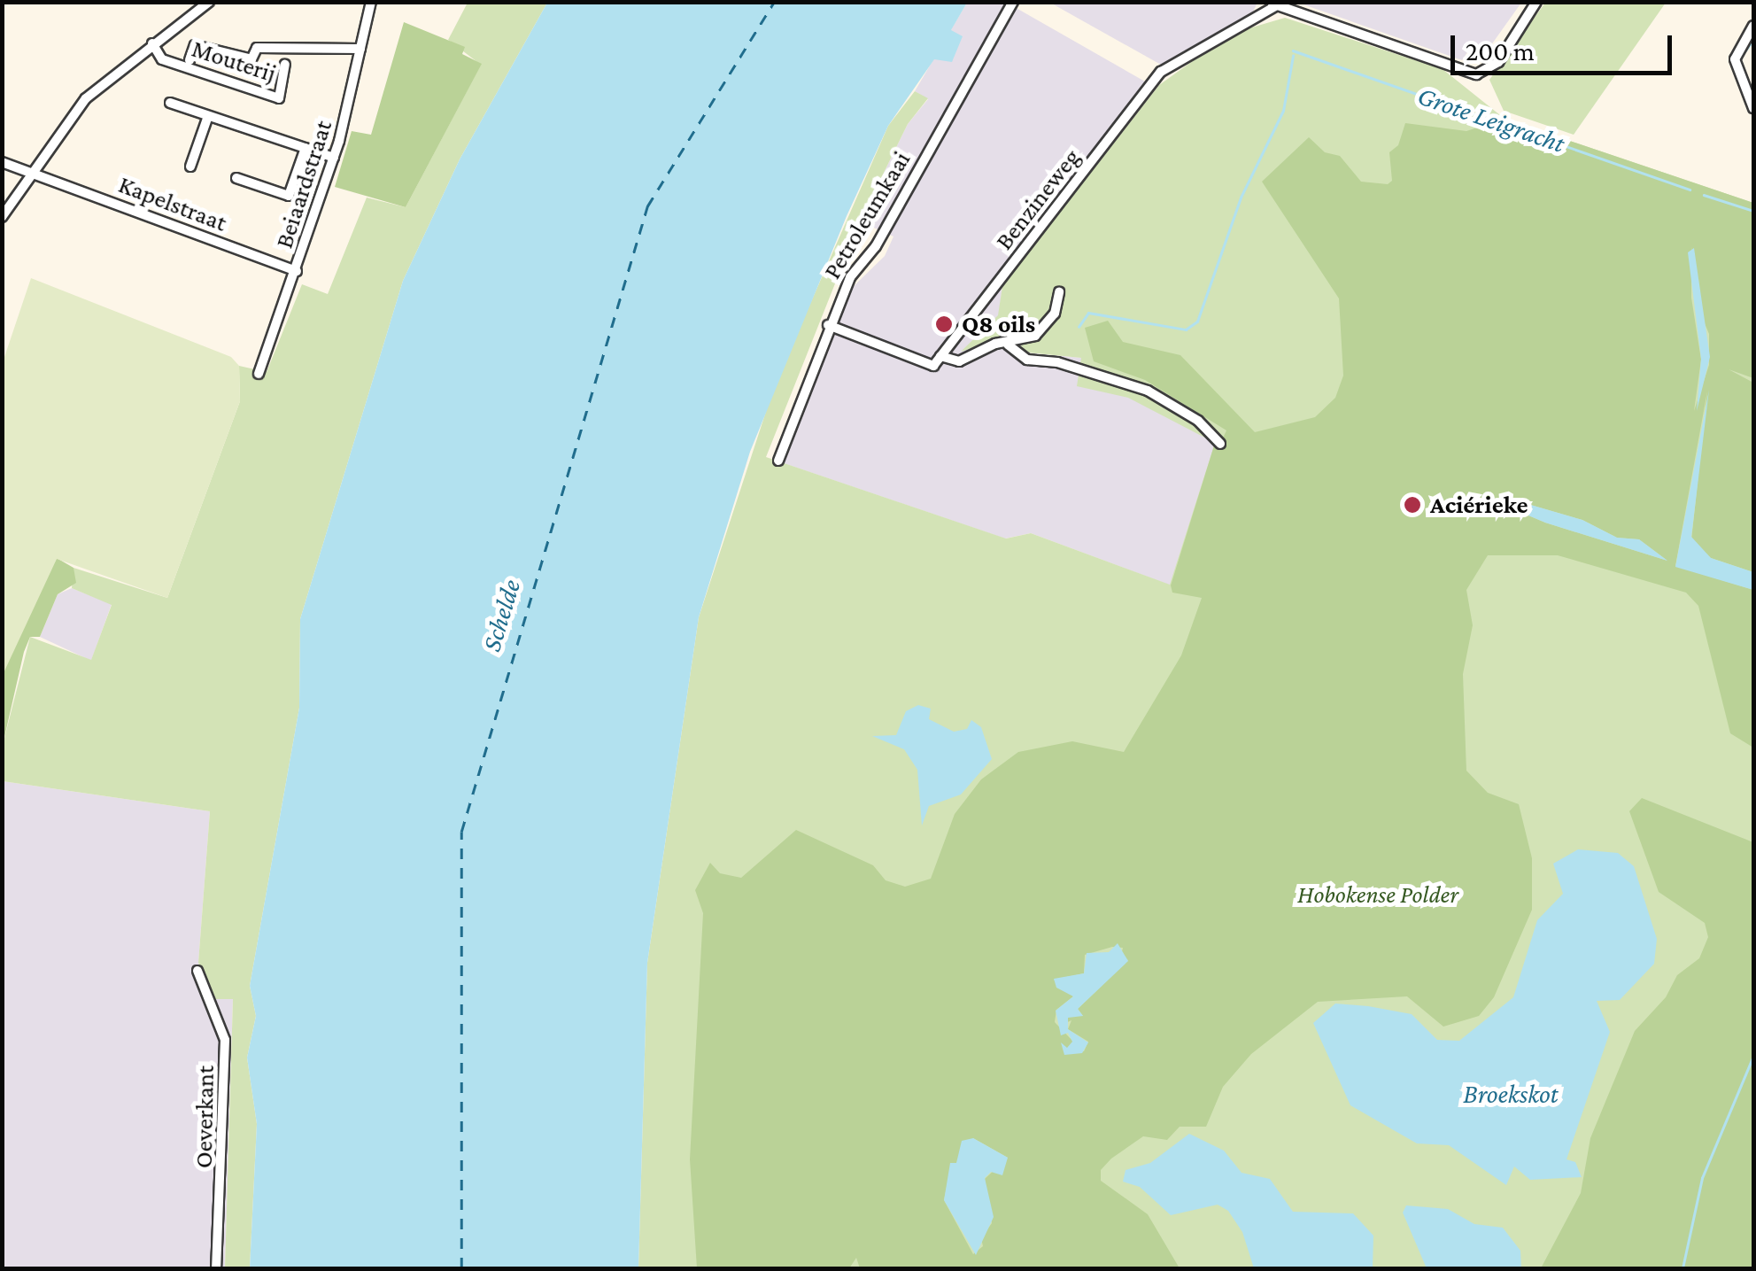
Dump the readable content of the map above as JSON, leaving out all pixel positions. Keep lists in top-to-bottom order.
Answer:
{
  "streets": {
    "street": [
      "Mouterij",
      "Beiaardstraat",
      "Benzineweg",
      "Kapelstraat",
      "Petroleumkaai",
      "Oeverkant"
    ]
  },
  "crossings": [
    ["Beiaardstraat", "Kapelstraat"]
  ],
  "water": ["Grote Leigracht", "Schelde", "Broekskot"],
  "parks": ["Hobokense Polder"],
  "places": ["Q8 oils", "Aciérieke"],
  "scale_bar": "200 m"
}
